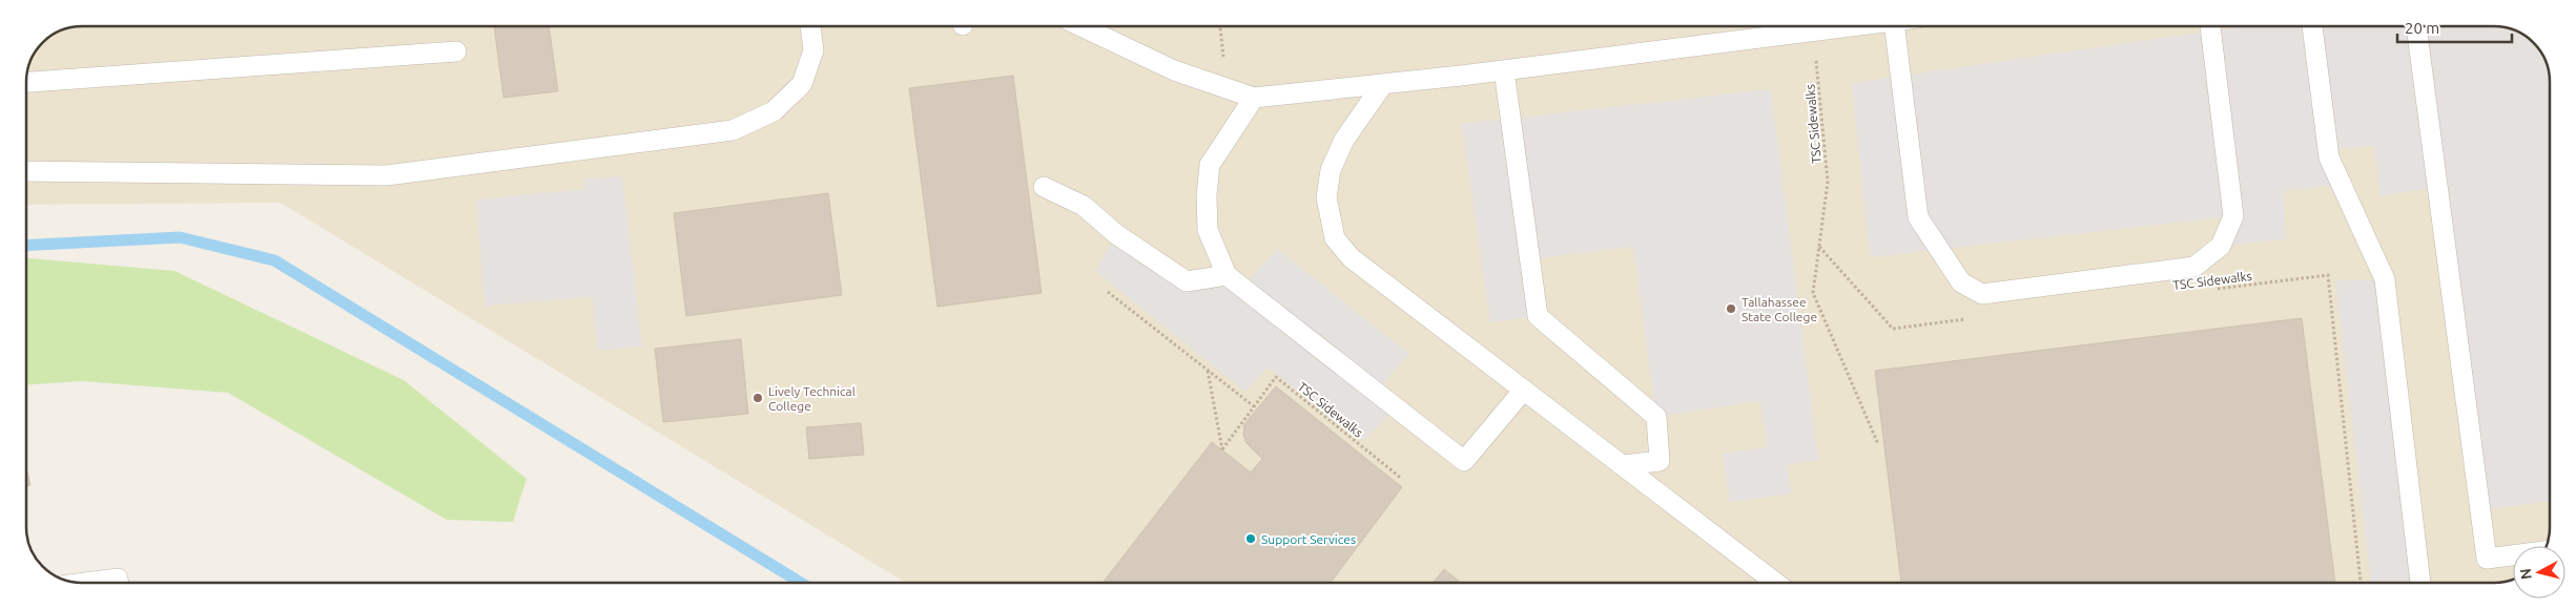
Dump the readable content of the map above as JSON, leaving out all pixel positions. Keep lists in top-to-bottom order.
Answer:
{
  "streets": {
    "path": ["TSC Sidewalks"]
  },
  "places": ["Tallahassee State College", "Lively Technical College", "Support Services"],
  "scale_bar": "20 m",
  "north": "left"
}
